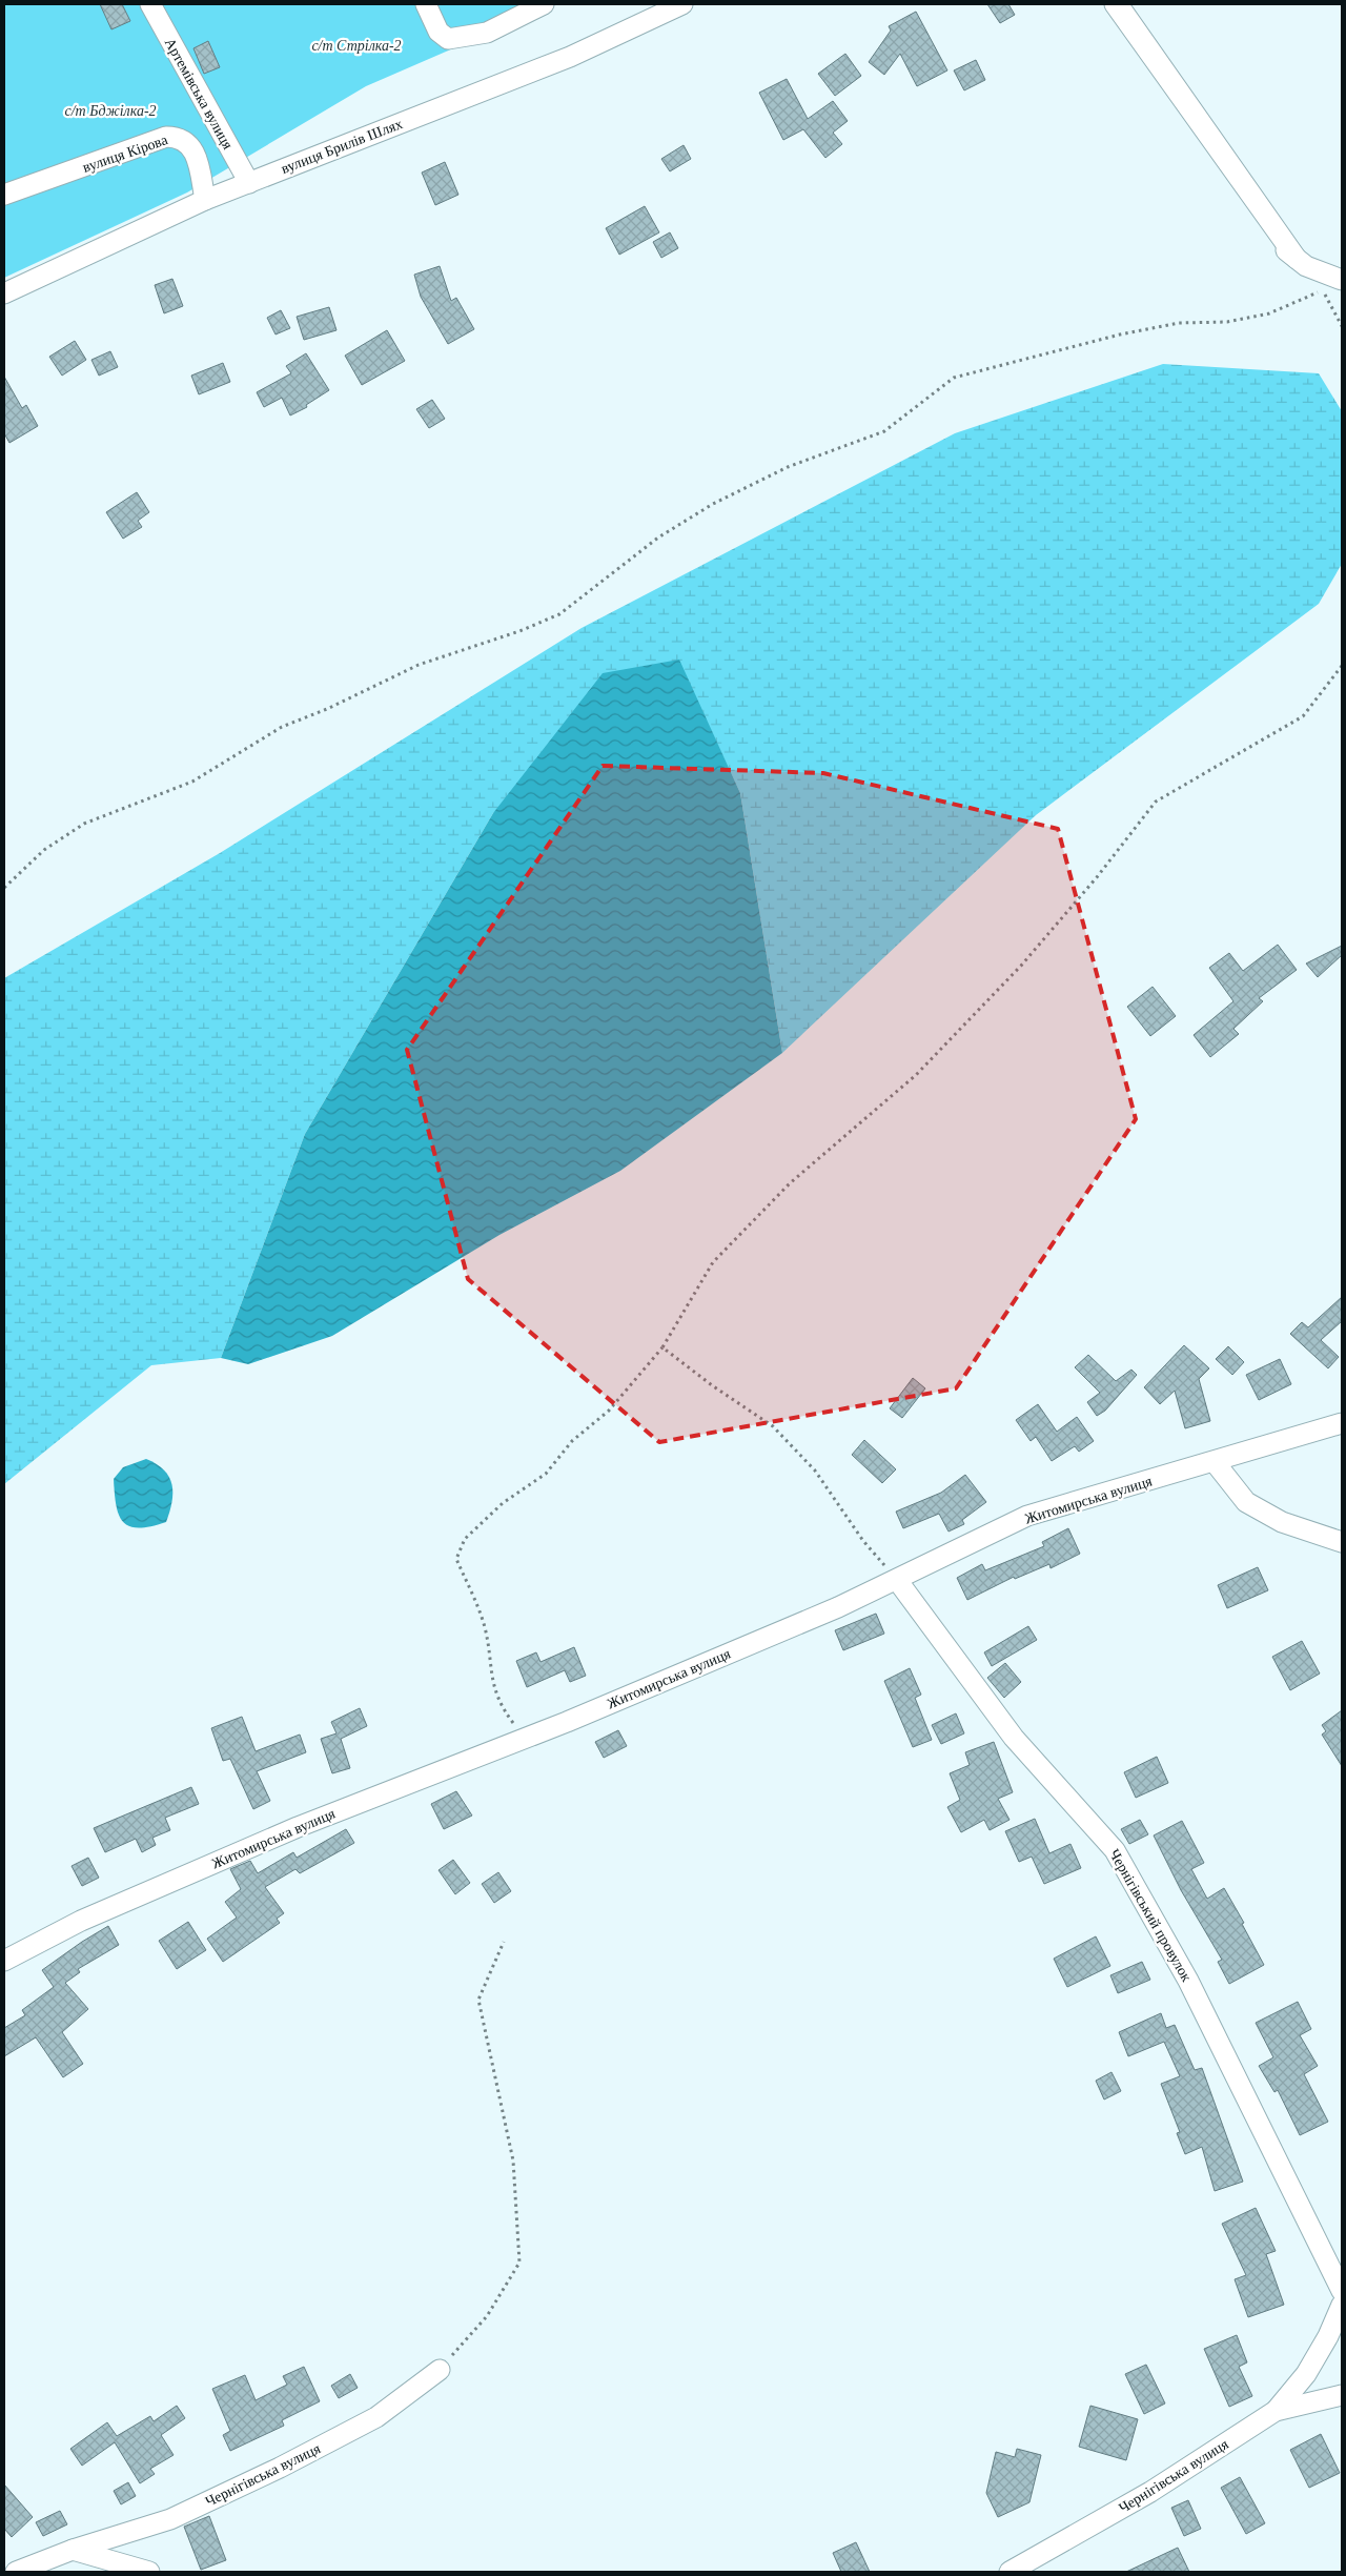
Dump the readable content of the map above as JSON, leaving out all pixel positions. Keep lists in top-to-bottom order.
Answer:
{
  "streets": {
    "street": [
      "Артемівська вулиця",
      "вулиця Брилів Шлях",
      "вулиця Кірова",
      "Житомирська вулиця",
      "Чернігівський провулок",
      "Чернігівська вулиця"
    ]
  },
  "crossings": [
    ["Артемівська вулиця", "вулиця Брилів Шлях"],
    ["вулиця Брилів Шлях", "вулиця Кірова"],
    ["Житомирська вулиця", "Чернігівський провулок"]
  ],
  "parks": ["с/т Стрілка-2", "с/т Бджілка-2"]
}
